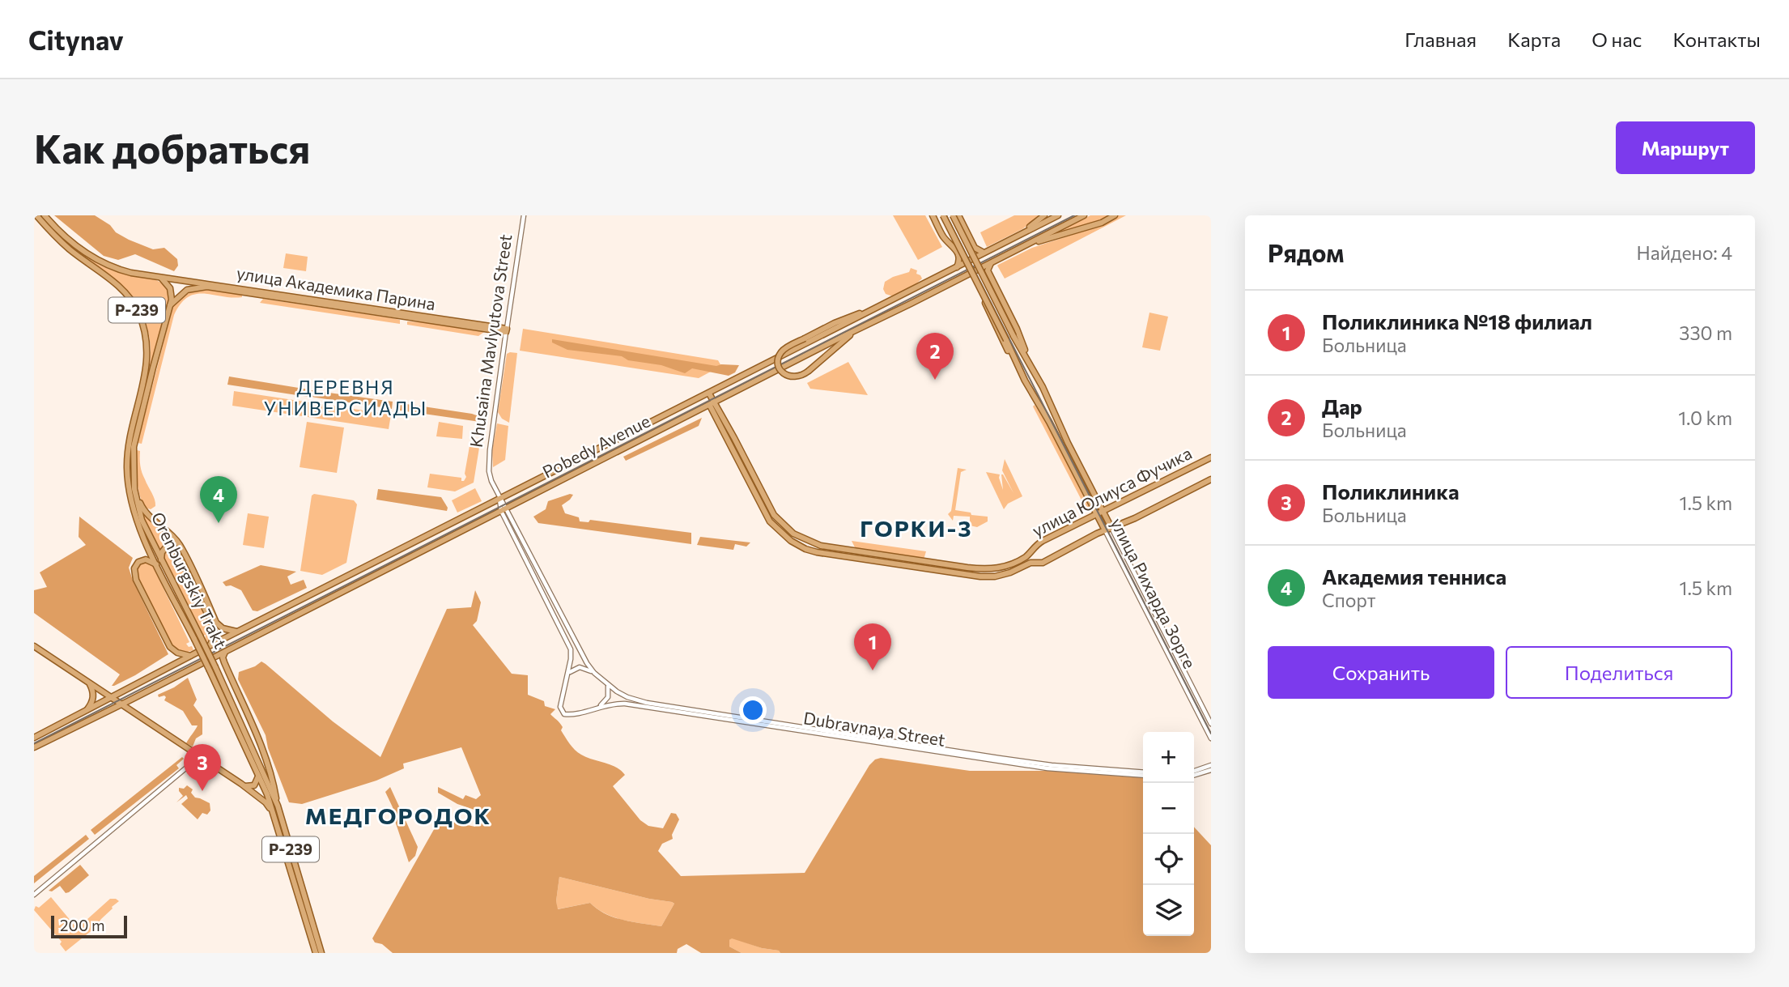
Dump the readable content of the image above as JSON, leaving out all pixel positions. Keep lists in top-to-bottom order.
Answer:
{
  "streets": {
    "main road": [
      "улица Академика Парина",
      "Р-239",
      "Pobedy Avenue",
      "улица Юлиуса Фучика",
      "Orenburgskiy Trakt",
      "улица Рихарда Зорге"
    ],
    "street": ["Khusaina Mavlyutova Street", "Dubravnaya Street"]
  },
  "crossings": [
    ["улица Академика Парина", "Р-239"],
    ["улица Академика Парина", "Khusaina Mavlyutova Street"],
    ["улица Академика Парина", "Orenburgskiy Trakt"],
    ["Р-239", "Orenburgskiy Trakt"],
    ["Khusaina Mavlyutova Street", "Pobedy Avenue"],
    ["Khusaina Mavlyutova Street", "Dubravnaya Street"],
    ["Pobedy Avenue", "улица Юлиуса Фучика"],
    ["Pobedy Avenue", "Dubravnaya Street"],
    ["улица Юлиуса Фучика", "улица Рихарда Зорге"]
  ],
  "districts": ["ДЕРЕВНЯ УНИВЕРСИАДЫ", "ГОРКИ-3", "МЕДГОРОДОК"],
  "scale_bar": "200 m",
  "page": {
    "header": "Citynav",
    "nav": [
      "Главная",
      "Карта",
      "О нас",
      "Контакты"
    ],
    "buttons": [
      "Маршрут",
      ["Сохранить", "Поделиться"]
    ],
    "title": "Как добраться",
    "heading": ["Рядом", "Найдено: 4"],
    "list": [
      {
        "mark": "1",
        "name": "Поликлиника №18 филиал",
        "note": "Больница",
        "value": "330 m"
      },
      {
        "mark": "2",
        "name": "Дар",
        "note": "Больница",
        "value": "1.0 km"
      },
      {
        "mark": "3",
        "name": "Поликлиника",
        "note": "Больница",
        "value": "1.5 km"
      },
      {
        "mark": "4",
        "name": "Академия тенниса",
        "note": "Спорт",
        "value": "1.5 km"
      }
    ],
    "pins": [
      "2",
      "4",
      "1",
      "3"
    ],
    "map_buttons": ["+", "−"],
    "scale": "200 m"
  }
}
